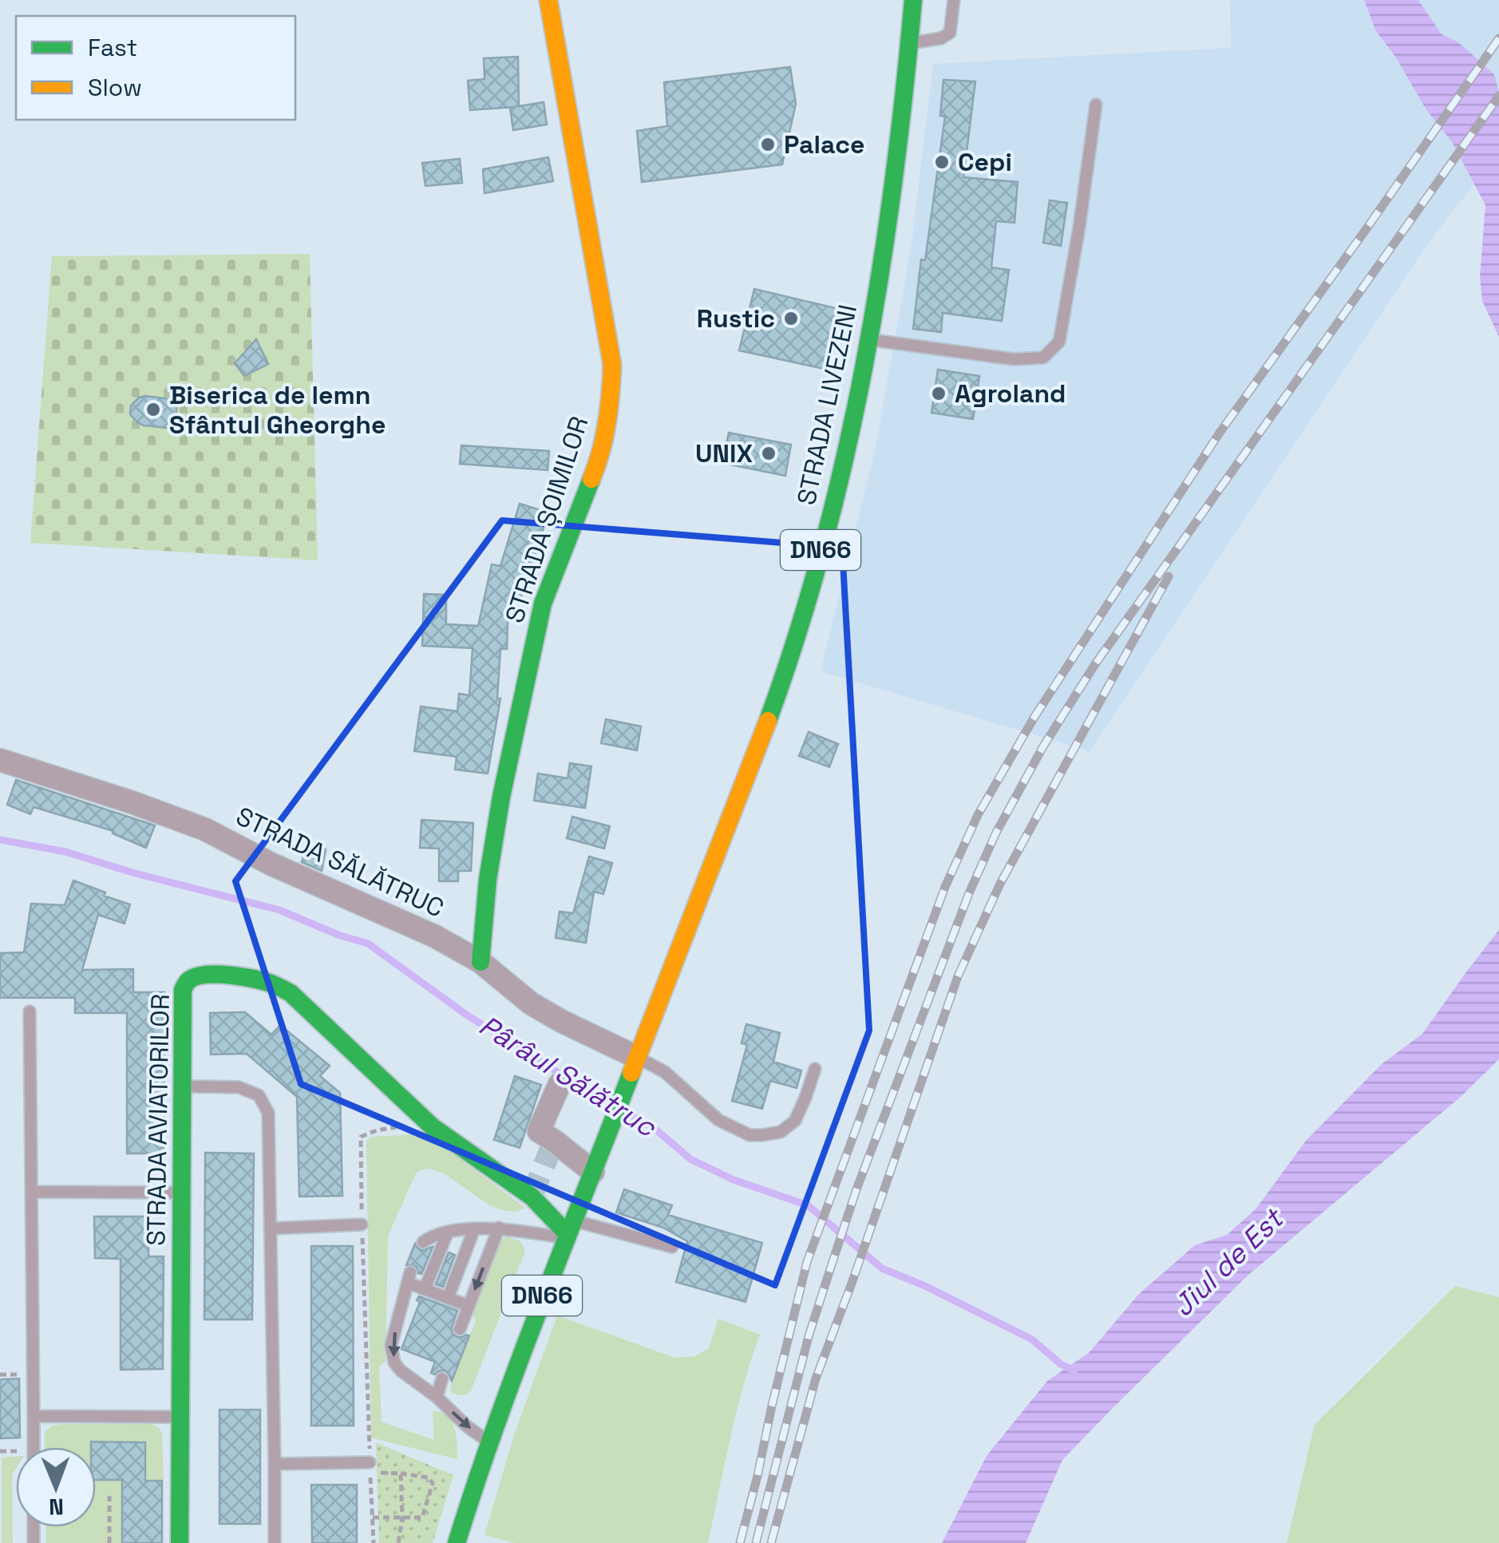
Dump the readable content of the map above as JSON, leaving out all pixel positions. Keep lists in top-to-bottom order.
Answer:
{
  "streets": {
    "street": [
      "STRADA LIVEZENI",
      "STRADA ȘOIMILOR",
      "DN66",
      "STRADA SĂLĂTRUC",
      "STRADA AVIATORILOR"
    ]
  },
  "crossings": [
    ["STRADA LIVEZENI", "DN66"],
    ["STRADA LIVEZENI", "STRADA SĂLĂTRUC"],
    ["STRADA ȘOIMILOR", "STRADA SĂLĂTRUC"],
    ["DN66", "STRADA SĂLĂTRUC"],
    ["DN66", "STRADA AVIATORILOR"]
  ],
  "water": ["Pârâul Sălătruc", "Jiul de Est"],
  "places": [
    "Palace",
    "Cepi",
    "Rustic",
    "Agroland",
    "Biserica de lemn Sfântul Gheorghe",
    "UNIX"
  ],
  "legend": ["Fast", "Slow"],
  "north": "bottom"
}
